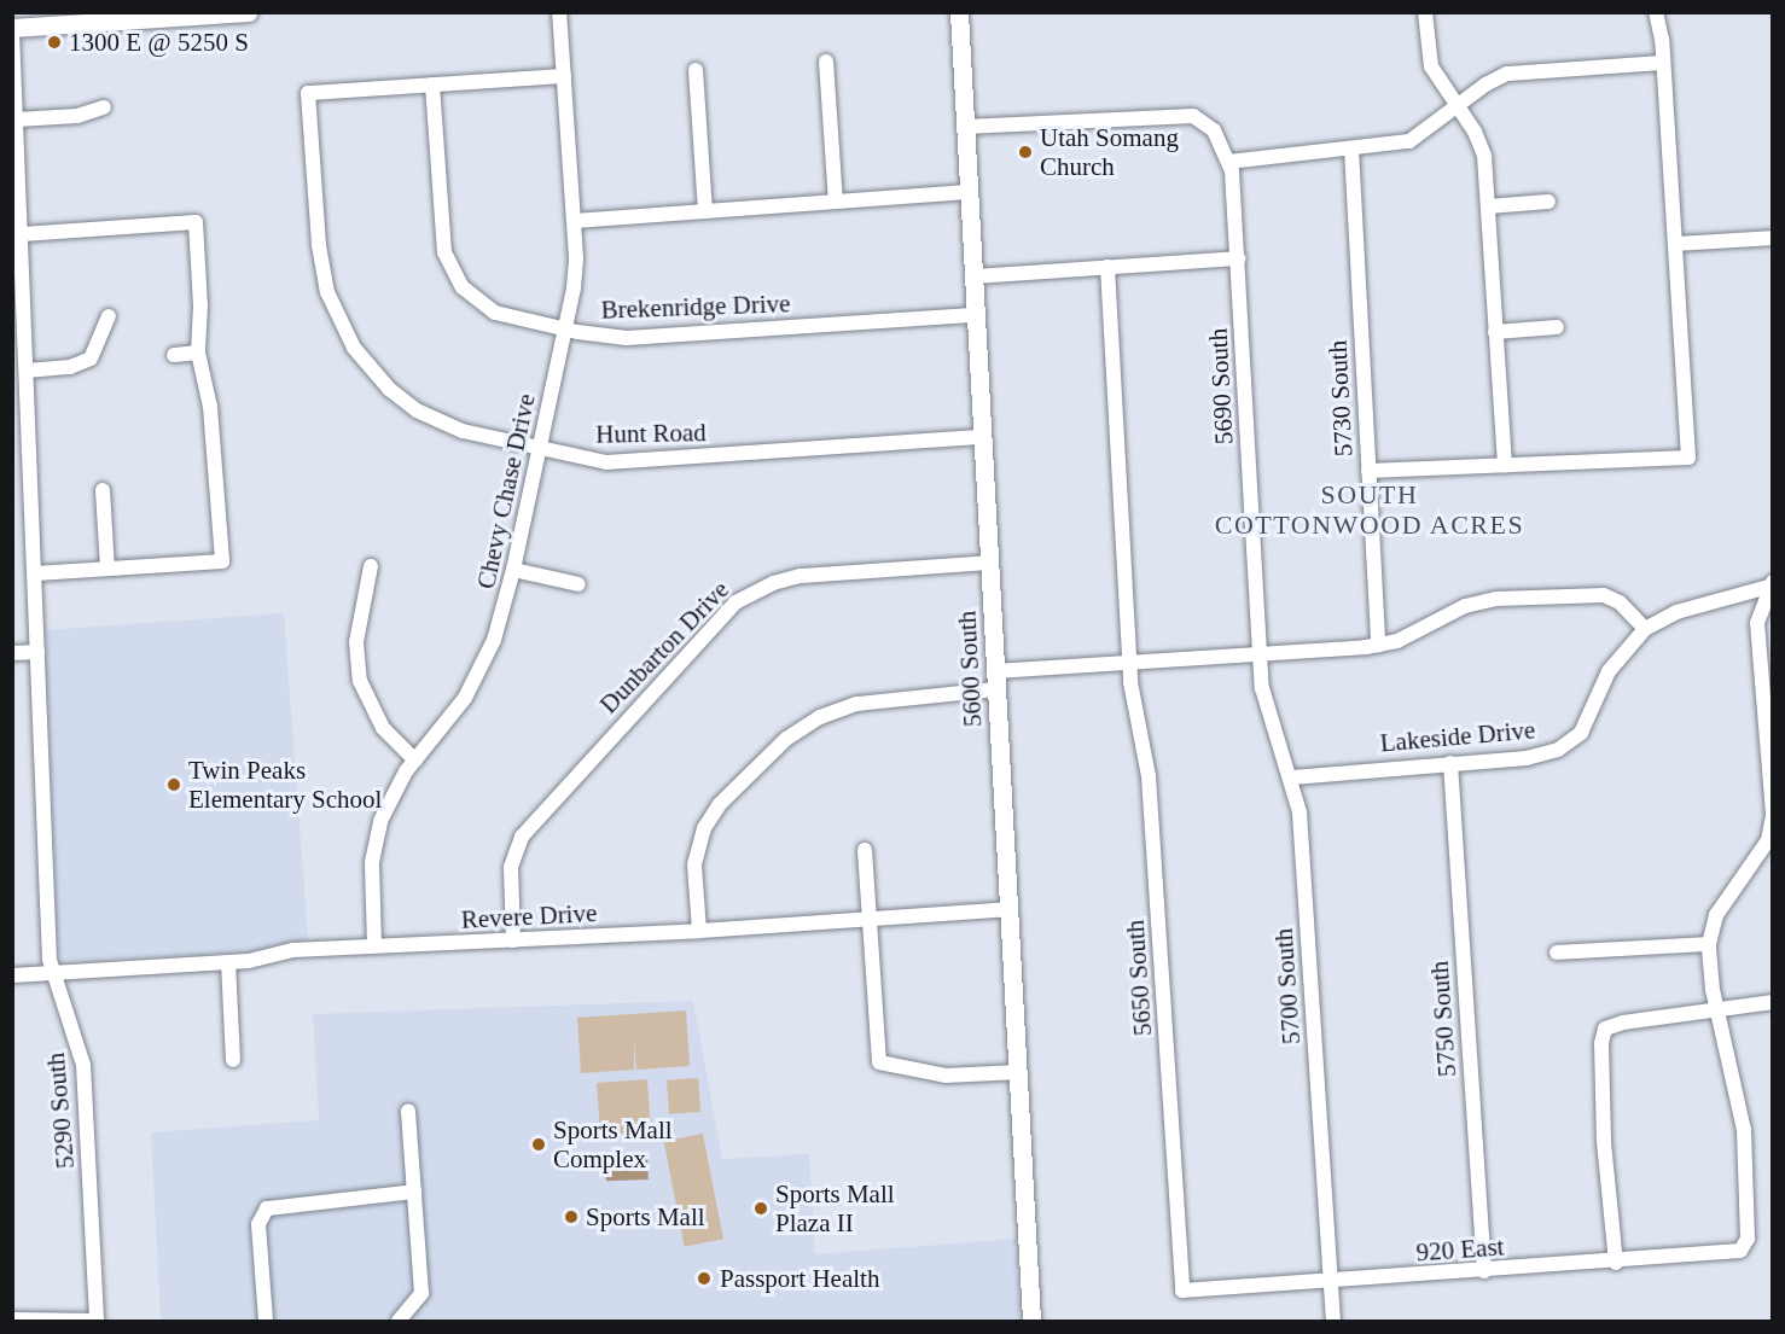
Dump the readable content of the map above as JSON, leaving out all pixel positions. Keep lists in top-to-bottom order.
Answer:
{
  "streets": {
    "main road": ["5600 South"],
    "street": [
      "Brekenridge Drive",
      "5690 South",
      "5730 South",
      "Hunt Road",
      "Chevy Chase Drive",
      "Dunbarton Drive",
      "Lakeside Drive",
      "Revere Drive",
      "5650 South",
      "5700 South",
      "5750 South",
      "5290 South",
      "920 East"
    ]
  },
  "crossings": [
    ["Brekenridge Drive", "Hunt Road"],
    ["Brekenridge Drive", "Chevy Chase Drive"],
    ["Brekenridge Drive", "5600 South"],
    ["5690 South", "5600 South"],
    ["5690 South", "5700 South"],
    ["Hunt Road", "Chevy Chase Drive"],
    ["Hunt Road", "5600 South"],
    ["Chevy Chase Drive", "Revere Drive"],
    ["Dunbarton Drive", "5600 South"],
    ["Dunbarton Drive", "Revere Drive"],
    ["5600 South", "Revere Drive"],
    ["Lakeside Drive", "5700 South"],
    ["Lakeside Drive", "5750 South"],
    ["Revere Drive", "5290 South"],
    ["5650 South", "920 East"],
    ["5700 South", "920 East"],
    ["5750 South", "920 East"]
  ],
  "districts": ["SOUTH COTTONWOOD ACRES"],
  "places": [
    "1300 E @ 5250 S",
    "Utah Somang Church",
    "Twin Peaks Elementary School",
    "Sports Mall Complex",
    "Sports Mall Plaza II",
    "Sports Mall",
    "Passport Health"
  ]
}
